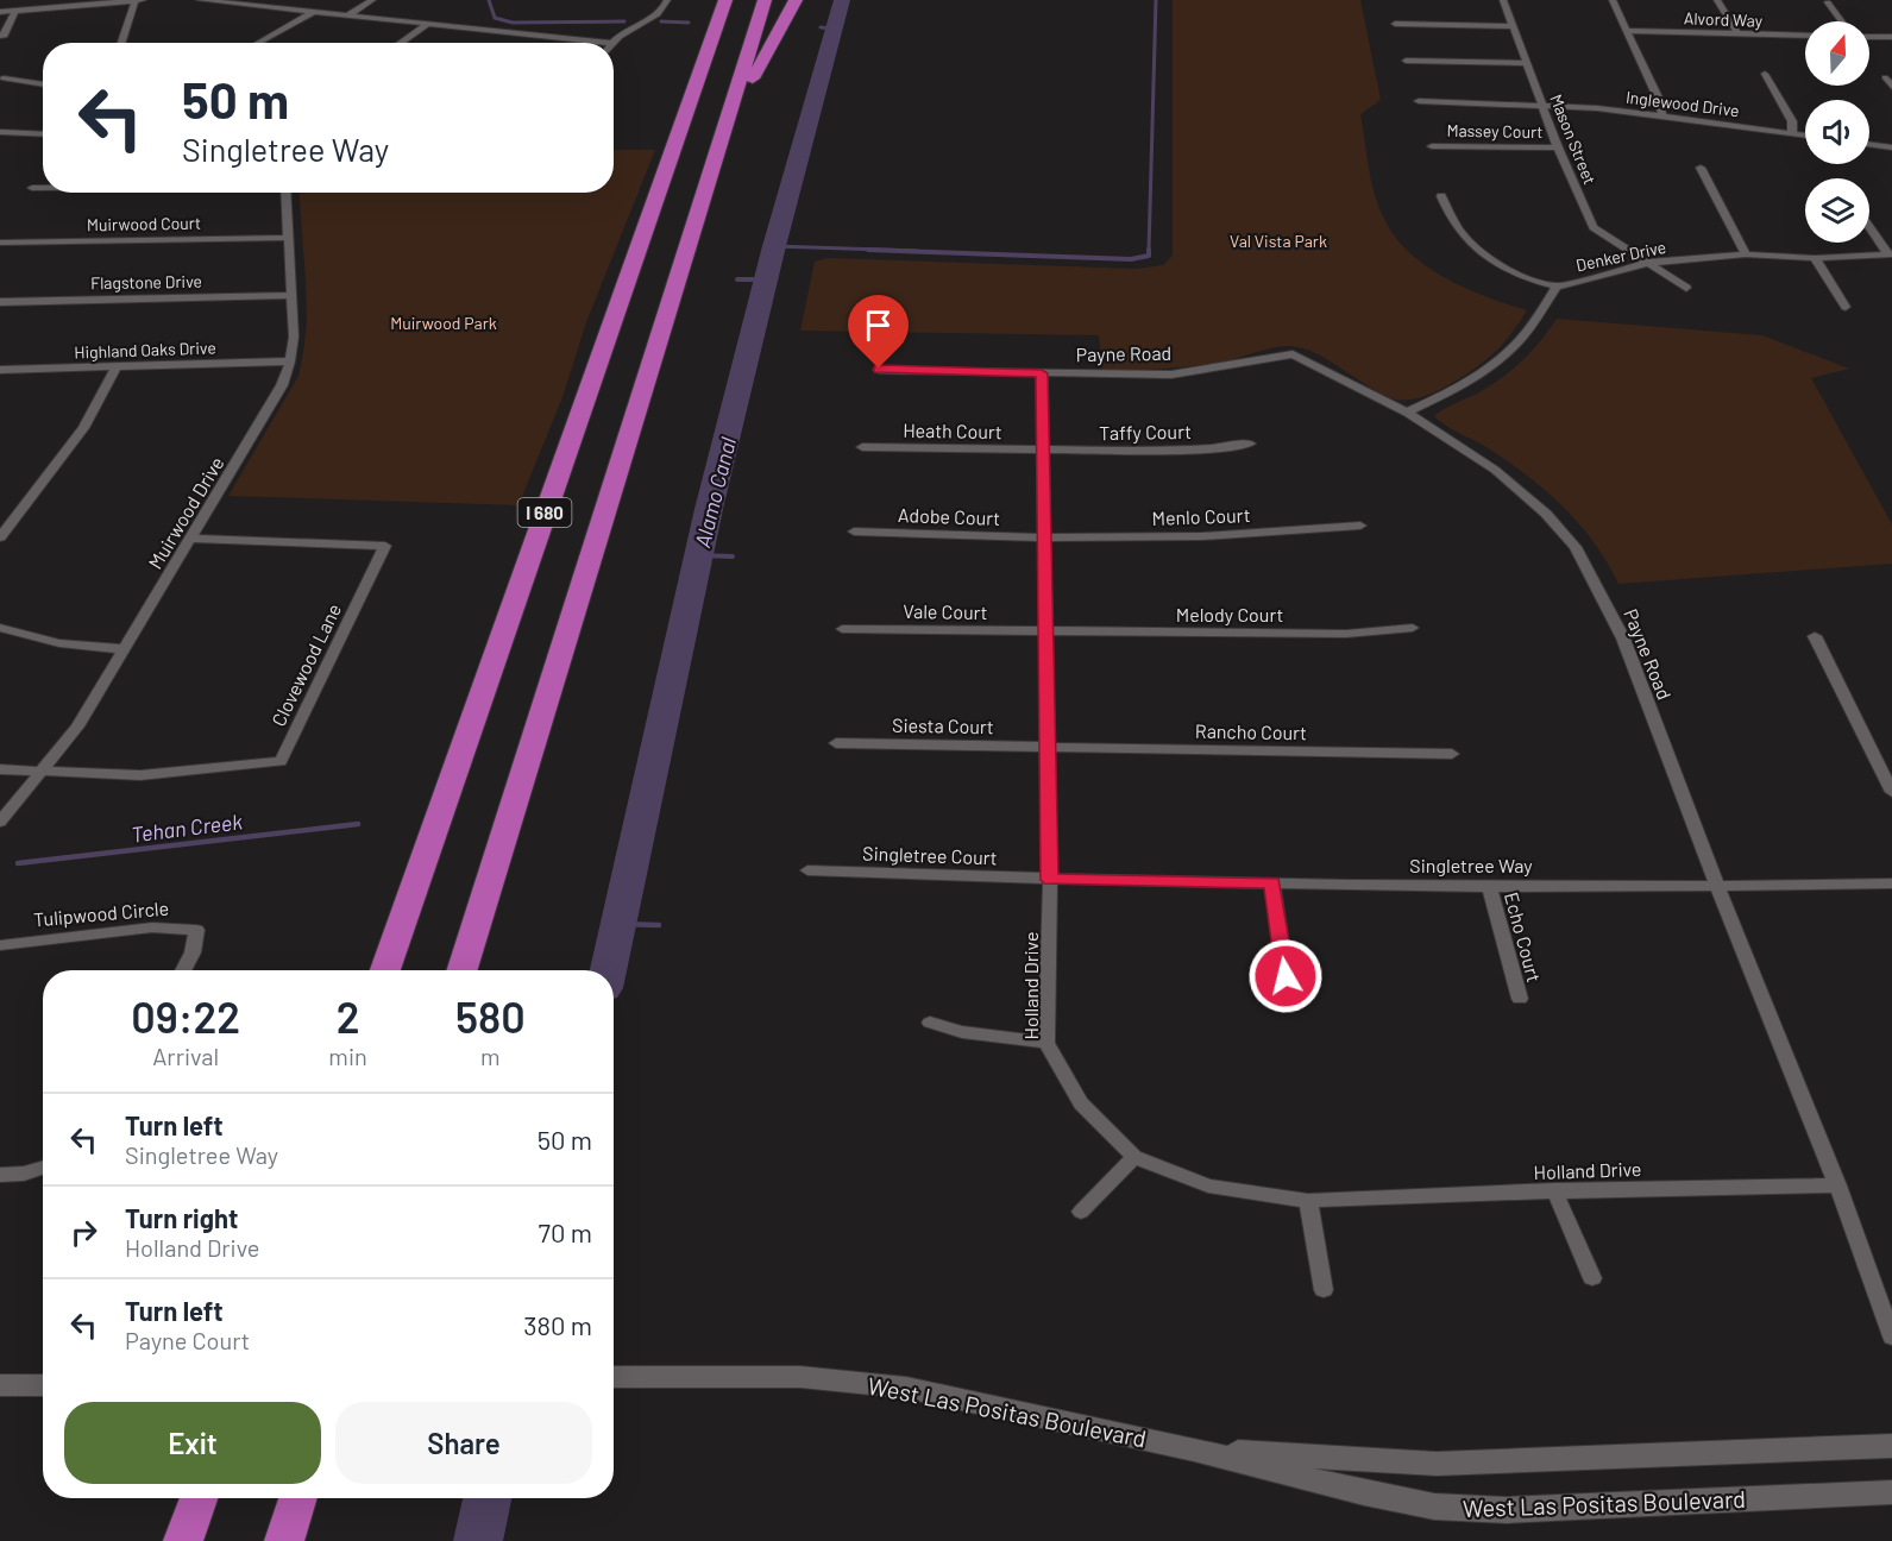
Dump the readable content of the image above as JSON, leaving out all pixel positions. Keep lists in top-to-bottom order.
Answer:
{
  "streets": {
    "highway": ["I 680"],
    "main road": ["West Las Positas Boulevard"],
    "street": [
      "Alvord Way",
      "Inglewood Drive",
      "Massey Court",
      "Mason Street",
      "Muirwood Court",
      "Denker Drive",
      "Flagstone Drive",
      "Highland Oaks Drive",
      "Payne Road",
      "Heath Court",
      "Taffy Court",
      "Muirwood Drive",
      "Adobe Court",
      "Menlo Court",
      "Vale Court",
      "Melody Court",
      "Clovewood Lane",
      "Siesta Court",
      "Rancho Court",
      "Singletree Court",
      "Singletree Way",
      "Tulipwood Circle",
      "Echo Court",
      "Holland Drive"
    ]
  },
  "crossings": [
    ["Inglewood Drive", "Mason Street"],
    ["Massey Court", "Mason Street"],
    ["Mason Street", "Denker Drive"],
    ["Muirwood Court", "Muirwood Drive"],
    ["Denker Drive", "Payne Road"],
    ["Flagstone Drive", "Muirwood Drive"],
    ["Highland Oaks Drive", "Muirwood Drive"],
    ["Payne Road", "Singletree Way"],
    ["Payne Road", "Holland Drive"],
    ["Heath Court", "Taffy Court"],
    ["Heath Court", "Holland Drive"],
    ["Taffy Court", "Holland Drive"],
    ["Muirwood Drive", "Clovewood Lane"],
    ["Adobe Court", "Menlo Court"],
    ["Adobe Court", "Holland Drive"],
    ["Menlo Court", "Holland Drive"],
    ["Vale Court", "Melody Court"],
    ["Vale Court", "Holland Drive"],
    ["Melody Court", "Holland Drive"],
    ["Siesta Court", "Rancho Court"],
    ["Siesta Court", "Holland Drive"],
    ["Rancho Court", "Holland Drive"],
    ["Singletree Court", "Singletree Way"],
    ["Singletree Court", "Holland Drive"],
    ["Singletree Way", "Echo Court"],
    ["Singletree Way", "Holland Drive"]
  ],
  "water": ["Alamo Canal", "Tehan Creek"],
  "parks": ["Val Vista Park", "Muirwood Park"],
  "north": "top",
  "page": {
    "turn": ["50 m", "Singletree Way"],
    "eta": [
      "09:22",
      "Arrival",
      "2",
      "min",
      "580",
      "m"
    ],
    "list": [
      {
        "name": "Turn left",
        "note": "Singletree Way",
        "value": "50 m"
      },
      {
        "name": "Turn right",
        "note": "Holland Drive",
        "value": "70 m"
      },
      {
        "name": "Turn left",
        "note": "Payne Court",
        "value": "380 m"
      }
    ],
    "buttons": ["Exit", "Share"]
  }
}
